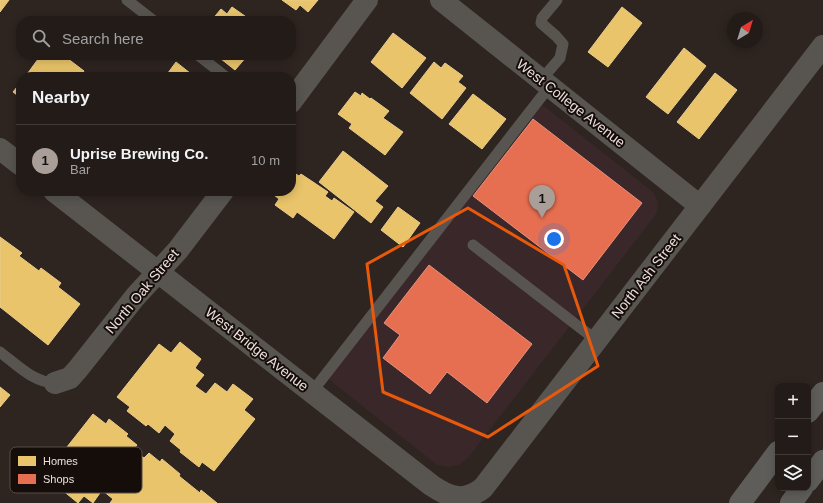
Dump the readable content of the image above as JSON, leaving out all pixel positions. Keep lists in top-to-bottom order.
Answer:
{
  "streets": {
    "street": [
      "West College Avenue",
      "North Ash Street",
      "North Oak Street",
      "West Bridge Avenue"
    ]
  },
  "crossings": [
    ["West College Avenue", "North Ash Street"],
    ["North Ash Street", "West Bridge Avenue"],
    ["North Oak Street", "West Bridge Avenue"]
  ],
  "legend": ["Homes", "Shops"],
  "north": "top right",
  "page": {
    "search": "Search here",
    "heading": "Nearby",
    "list": [
      {
        "mark": "1",
        "name": "Uprise Brewing Co.",
        "note": "Bar",
        "value": "10 m"
      }
    ],
    "pins": "1",
    "map_buttons": ["+", "−"]
  }
}
